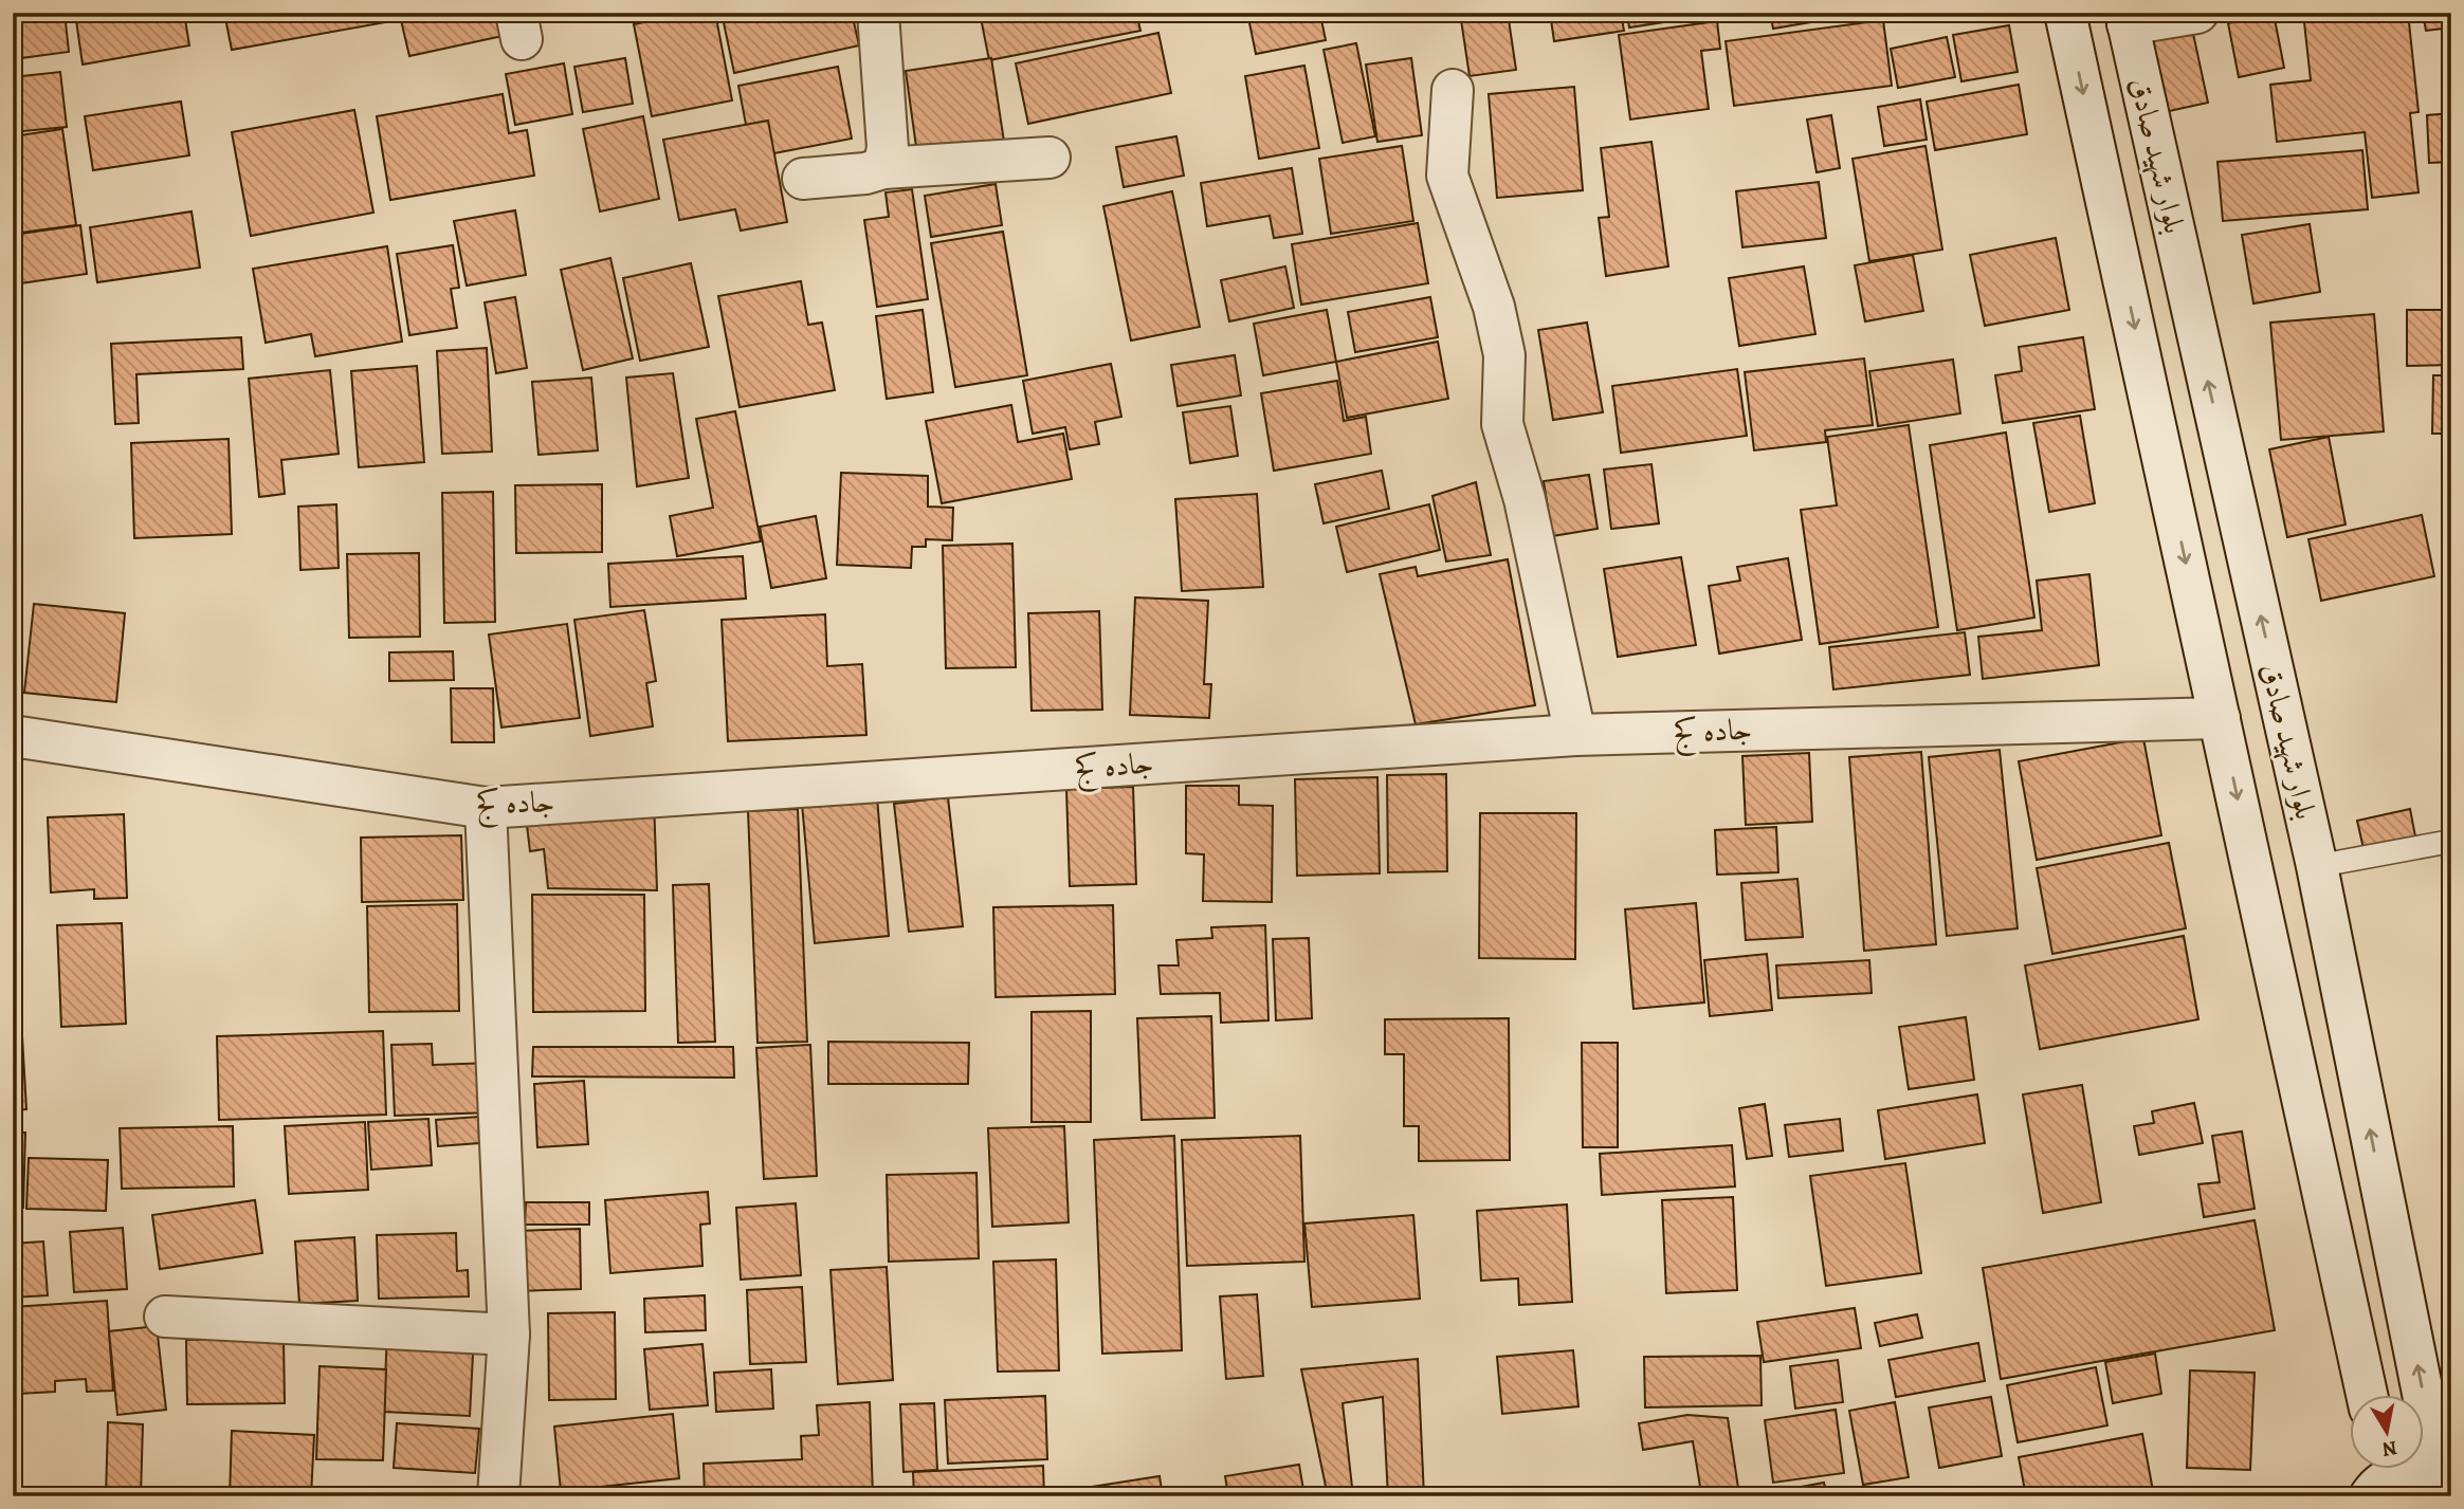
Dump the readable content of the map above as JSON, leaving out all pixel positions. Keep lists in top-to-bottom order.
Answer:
{
  "streets": {
    "street": ["بلوار شهید صادق", "جاده کج"]
  },
  "crossings": [
    ["بلوار شهید صادق", "جاده کج"]
  ],
  "north": "bottom"
}
